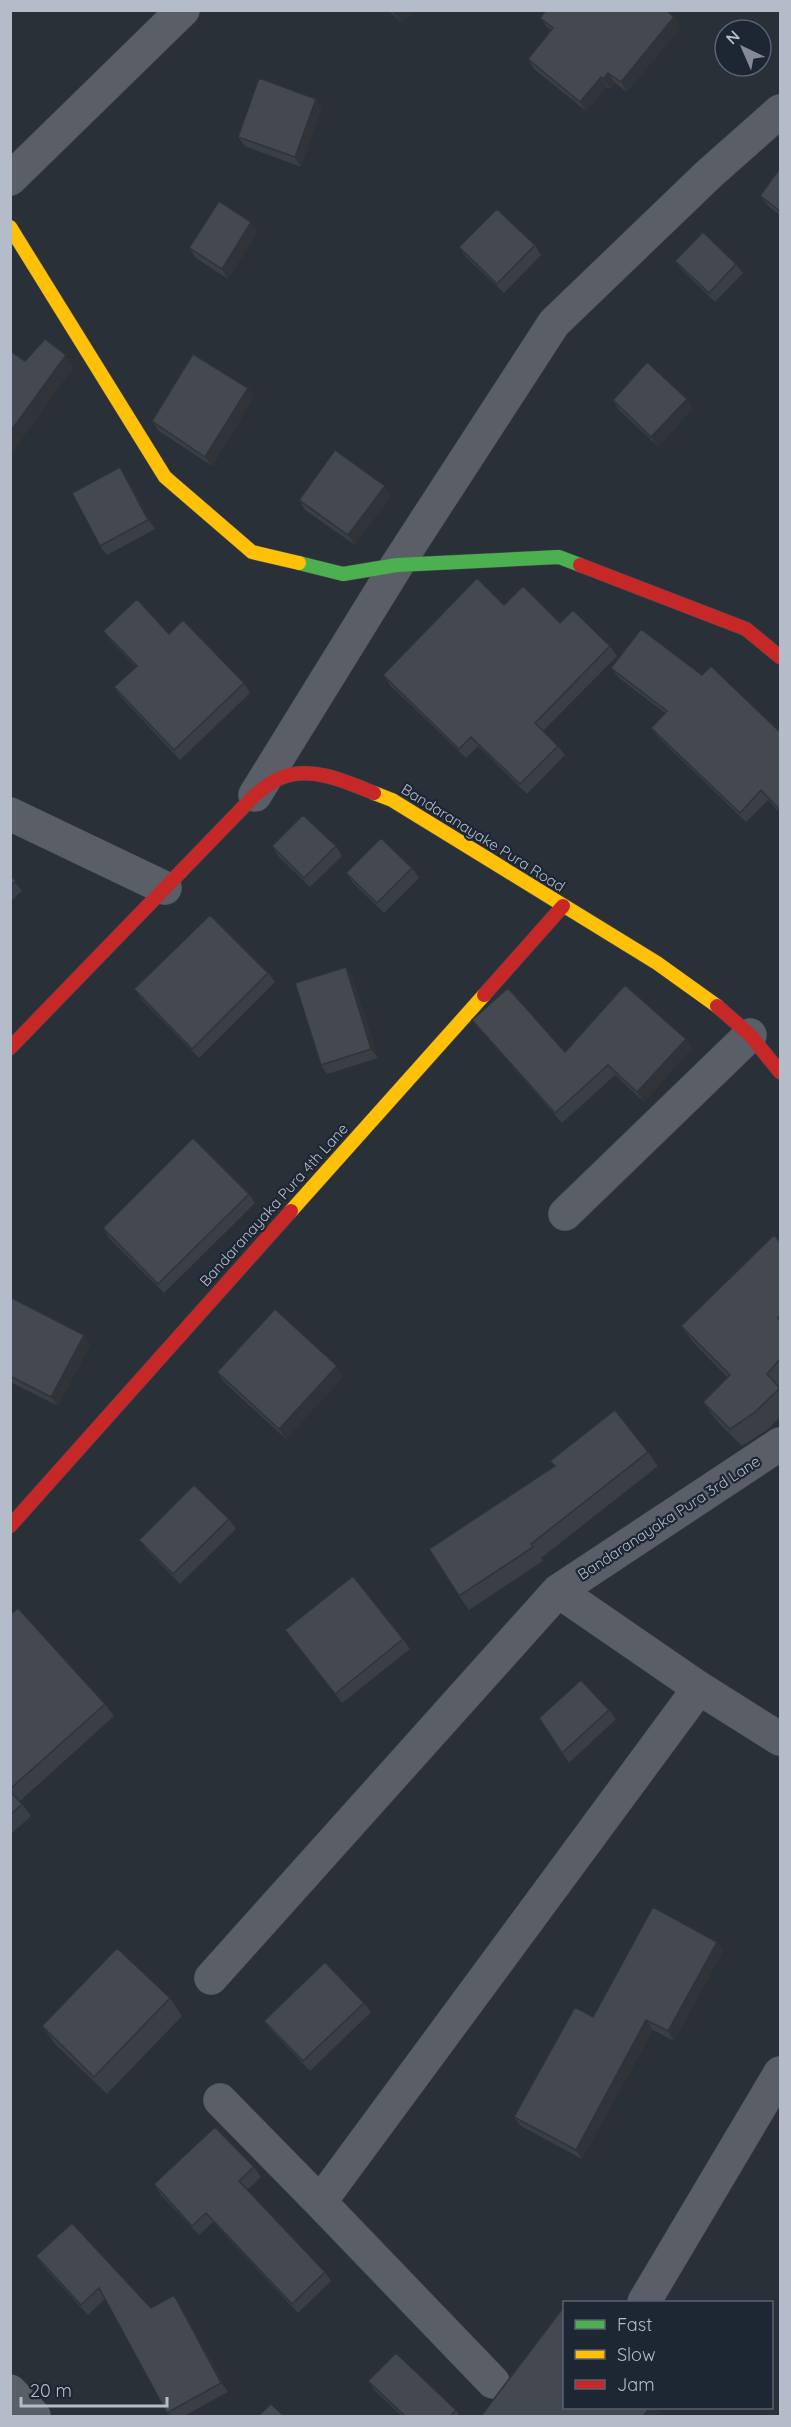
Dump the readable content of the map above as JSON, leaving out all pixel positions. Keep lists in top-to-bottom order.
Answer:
{
  "streets": {
    "street": ["Bandaranayake Pura Road", "Bandaranayaka Pura 4th Lane", "Bandaranayaka Pura 3rd Lane"]
  },
  "crossings": [
    ["Bandaranayake Pura Road", "Bandaranayaka Pura 4th Lane"]
  ],
  "legend": ["Fast", "Slow", "Jam"],
  "scale_bar": "20 m",
  "north": "top left"
}
